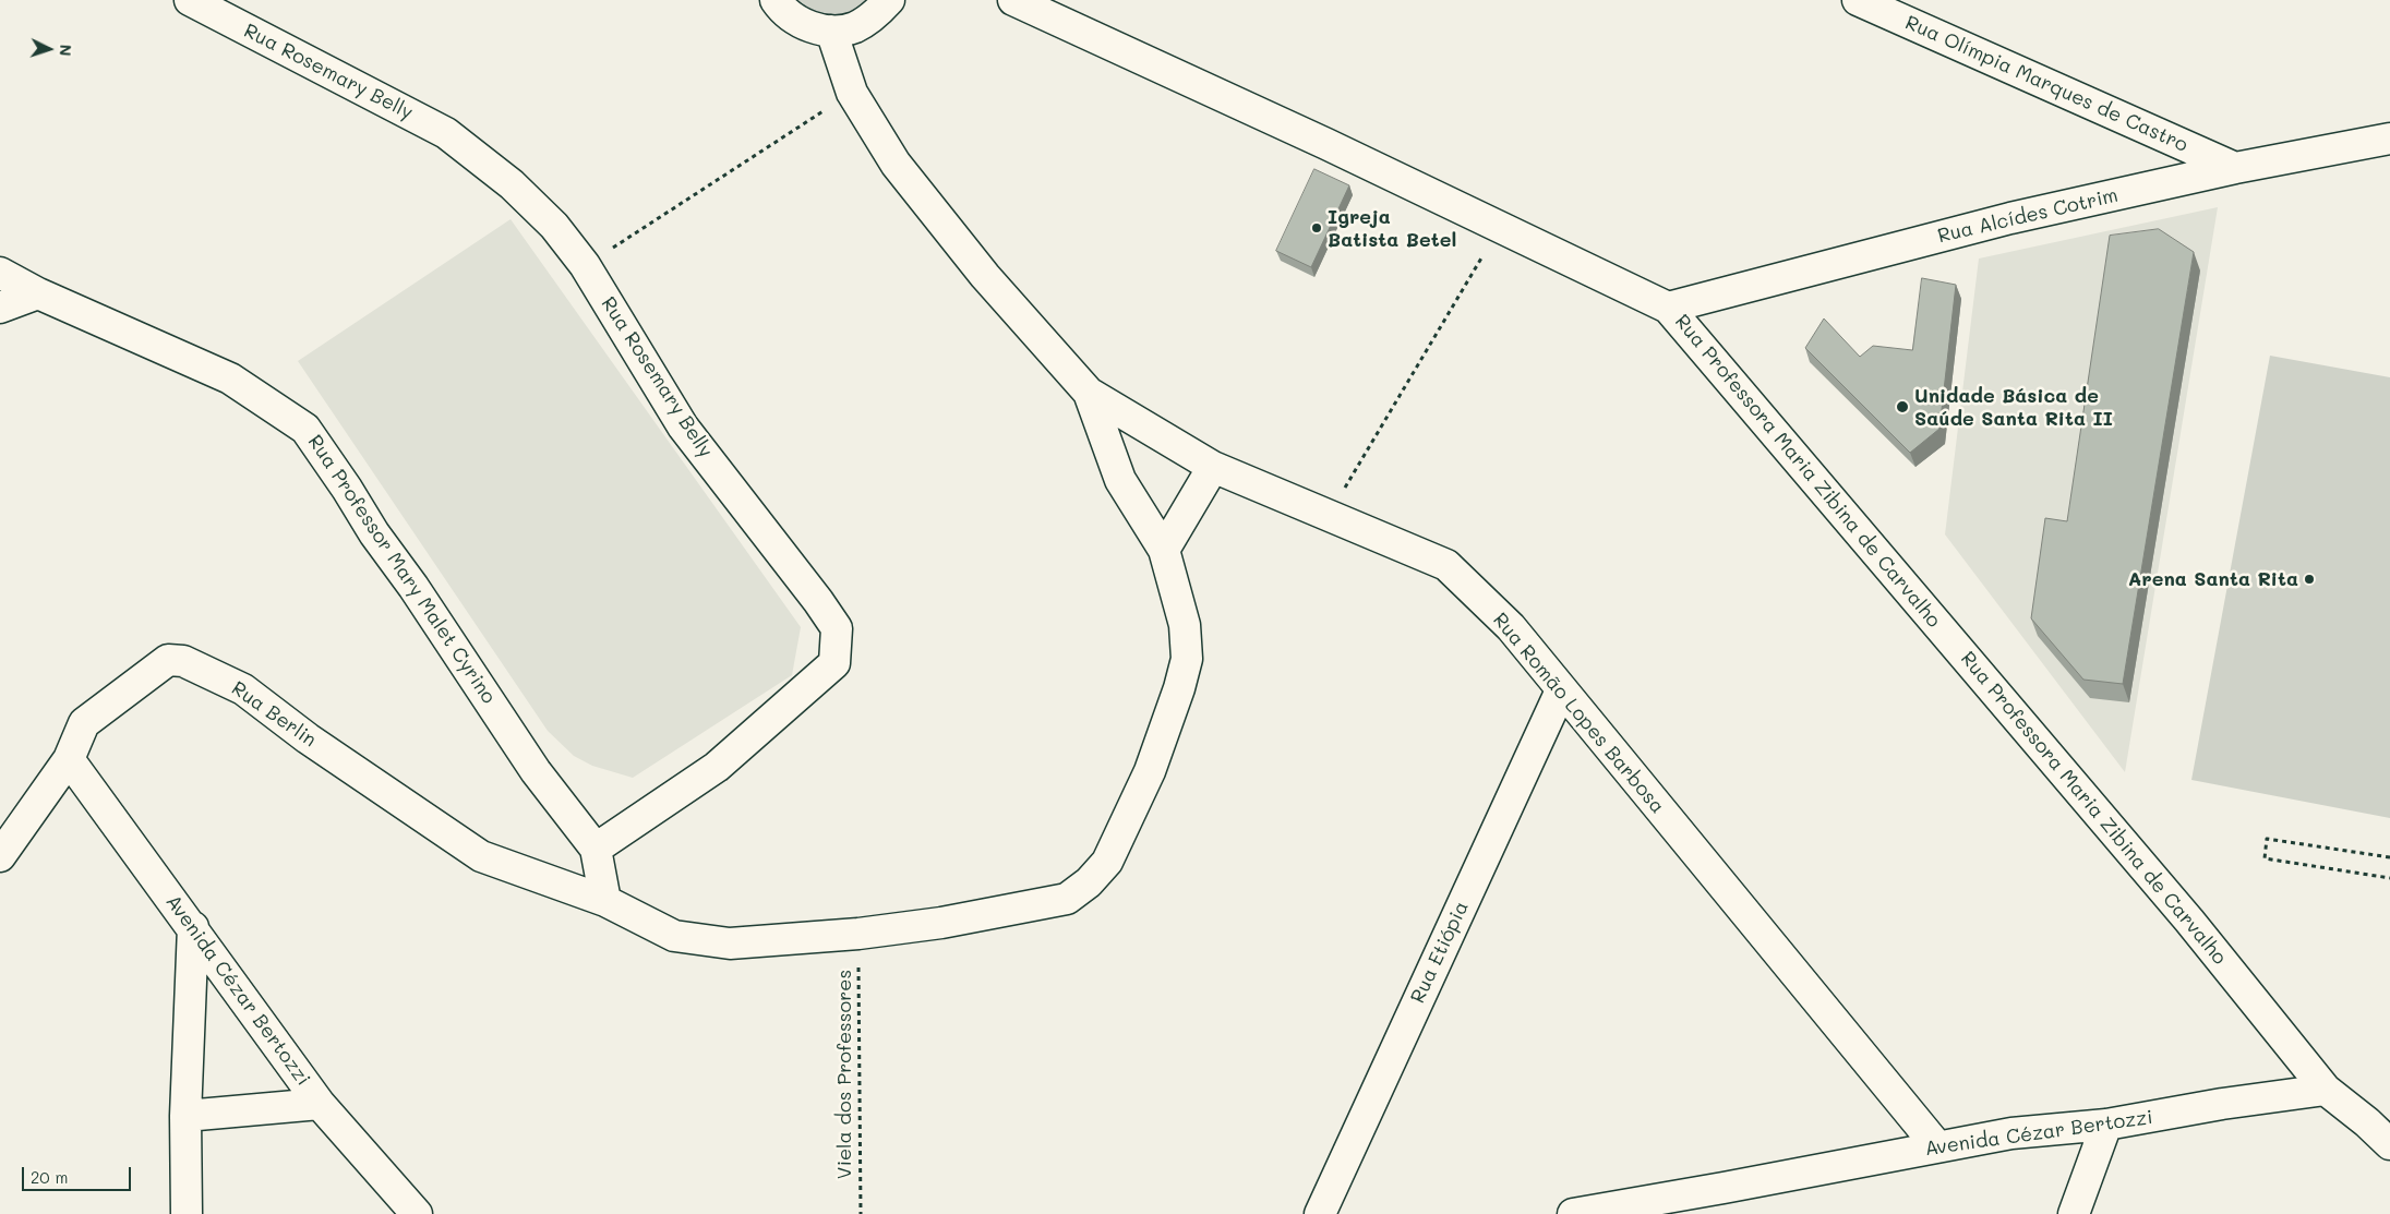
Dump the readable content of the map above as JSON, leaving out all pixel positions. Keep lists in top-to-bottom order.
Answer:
{
  "streets": {
    "street": [
      "Rua Rosemary Belly",
      "Rua Olímpia Marques de Castro",
      "Rua Alcídes Cotrim",
      "Rua Professora Maria Zibina de Carvalho",
      "Rua Professor Mary Malet Cyrino",
      "Rua Romão Lopes Barbosa",
      "Rua Berlin",
      "Rua Etiópia",
      "Avenida Cézar Bertozzi"
    ],
    "path": ["Viela dos Professores"]
  },
  "crossings": [
    ["Rua Rosemary Belly", "Rua Professor Mary Malet Cyrino"],
    ["Rua Olímpia Marques de Castro", "Rua Alcídes Cotrim"],
    ["Rua Alcídes Cotrim", "Rua Professora Maria Zibina de Carvalho"],
    ["Rua Professora Maria Zibina de Carvalho", "Avenida Cézar Bertozzi"],
    ["Rua Romão Lopes Barbosa", "Rua Berlin"],
    ["Rua Romão Lopes Barbosa", "Rua Etiópia"],
    ["Rua Romão Lopes Barbosa", "Avenida Cézar Bertozzi"],
    ["Rua Berlin", "Avenida Cézar Bertozzi"],
    ["Rua Berlin", "Viela dos Professores"]
  ],
  "places": ["Igreja Batista Betel", "Unidade Básica de Saúde Santa Rita II", "Arena Santa Rita"],
  "scale_bar": "20 m",
  "north": "right"
}
